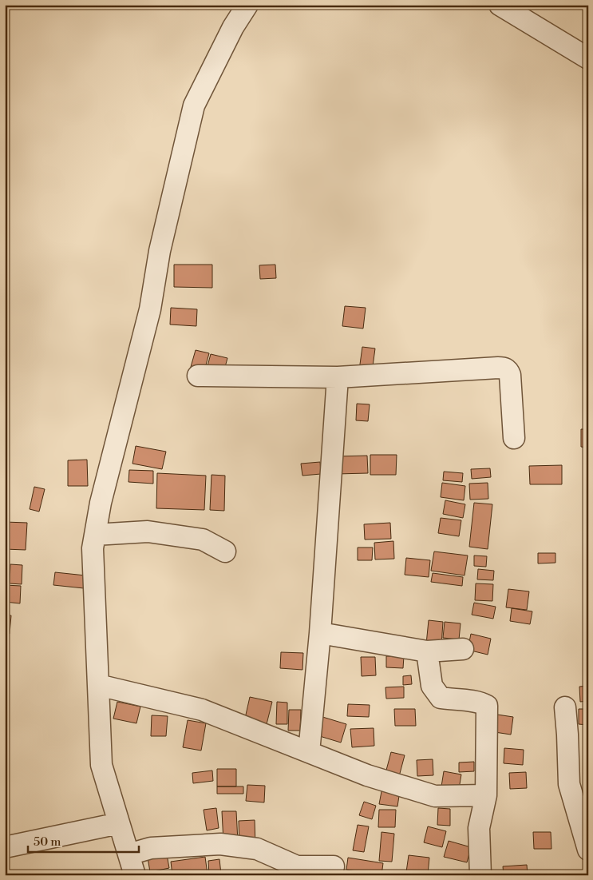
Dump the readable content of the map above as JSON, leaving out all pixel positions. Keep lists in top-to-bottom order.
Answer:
{
  "scale_bar": "50 m"
}
